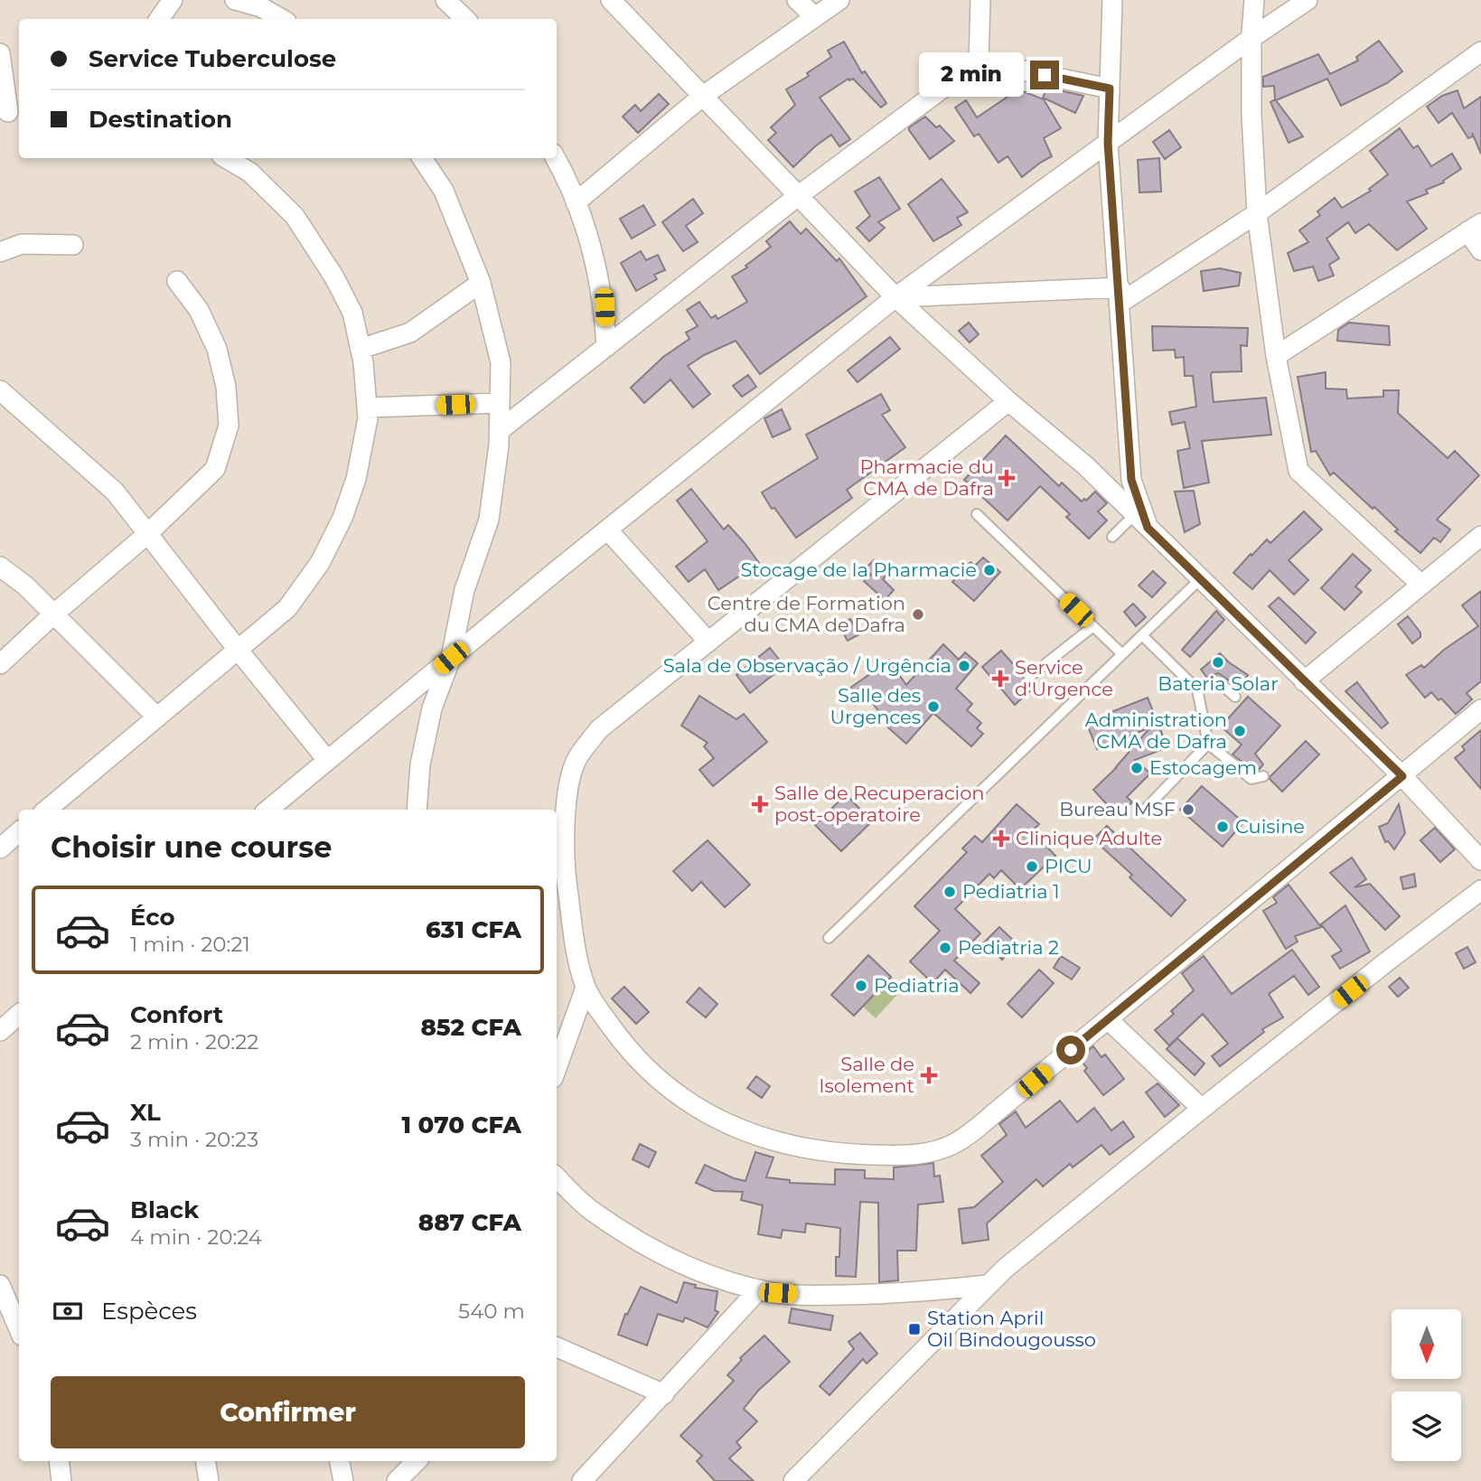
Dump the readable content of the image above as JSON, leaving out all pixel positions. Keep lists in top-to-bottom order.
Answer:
{
  "places": {
    "health": [
      "Pharmacie du CMA de Dafra",
      "Service d'Urgence",
      "Salle de Recuperacion post-operatoire",
      "Clinique Adulte",
      "Salle de Isolement"
    ],
    "other": [
      "Stocage de la Pharmacie",
      "Centre de Formation du CMA de Dafra",
      "Bateria Solar",
      "Sala de Observação / Urgência",
      "Salle des Urgences",
      "Administration CMA de Dafra",
      "Estocagem",
      "Bureau MSF",
      "Cuisine",
      "PICU",
      "Pediatria 1",
      "Pediatria 2",
      "Pediatria"
    ],
    "transit": ["Station April Oil Bindougousso"]
  },
  "north": "bottom",
  "page": {
    "banner": ["Service Tuberculose", "Destination"],
    "bubble": "2 min",
    "heading": "Choisir une course",
    "list": [
      {
        "name": "Éco",
        "note": "1 min · 20:21",
        "value": "631 CFA"
      },
      {
        "name": "Confort",
        "note": "2 min · 20:22",
        "value": "852 CFA"
      },
      {
        "name": "XL",
        "note": "3 min · 20:23",
        "value": "1 070 CFA"
      },
      {
        "name": "Black",
        "note": "4 min · 20:24",
        "value": "887 CFA"
      }
    ],
    "pay": ["Espèces", "540 m"],
    "buttons": "Confirmer"
  }
}
